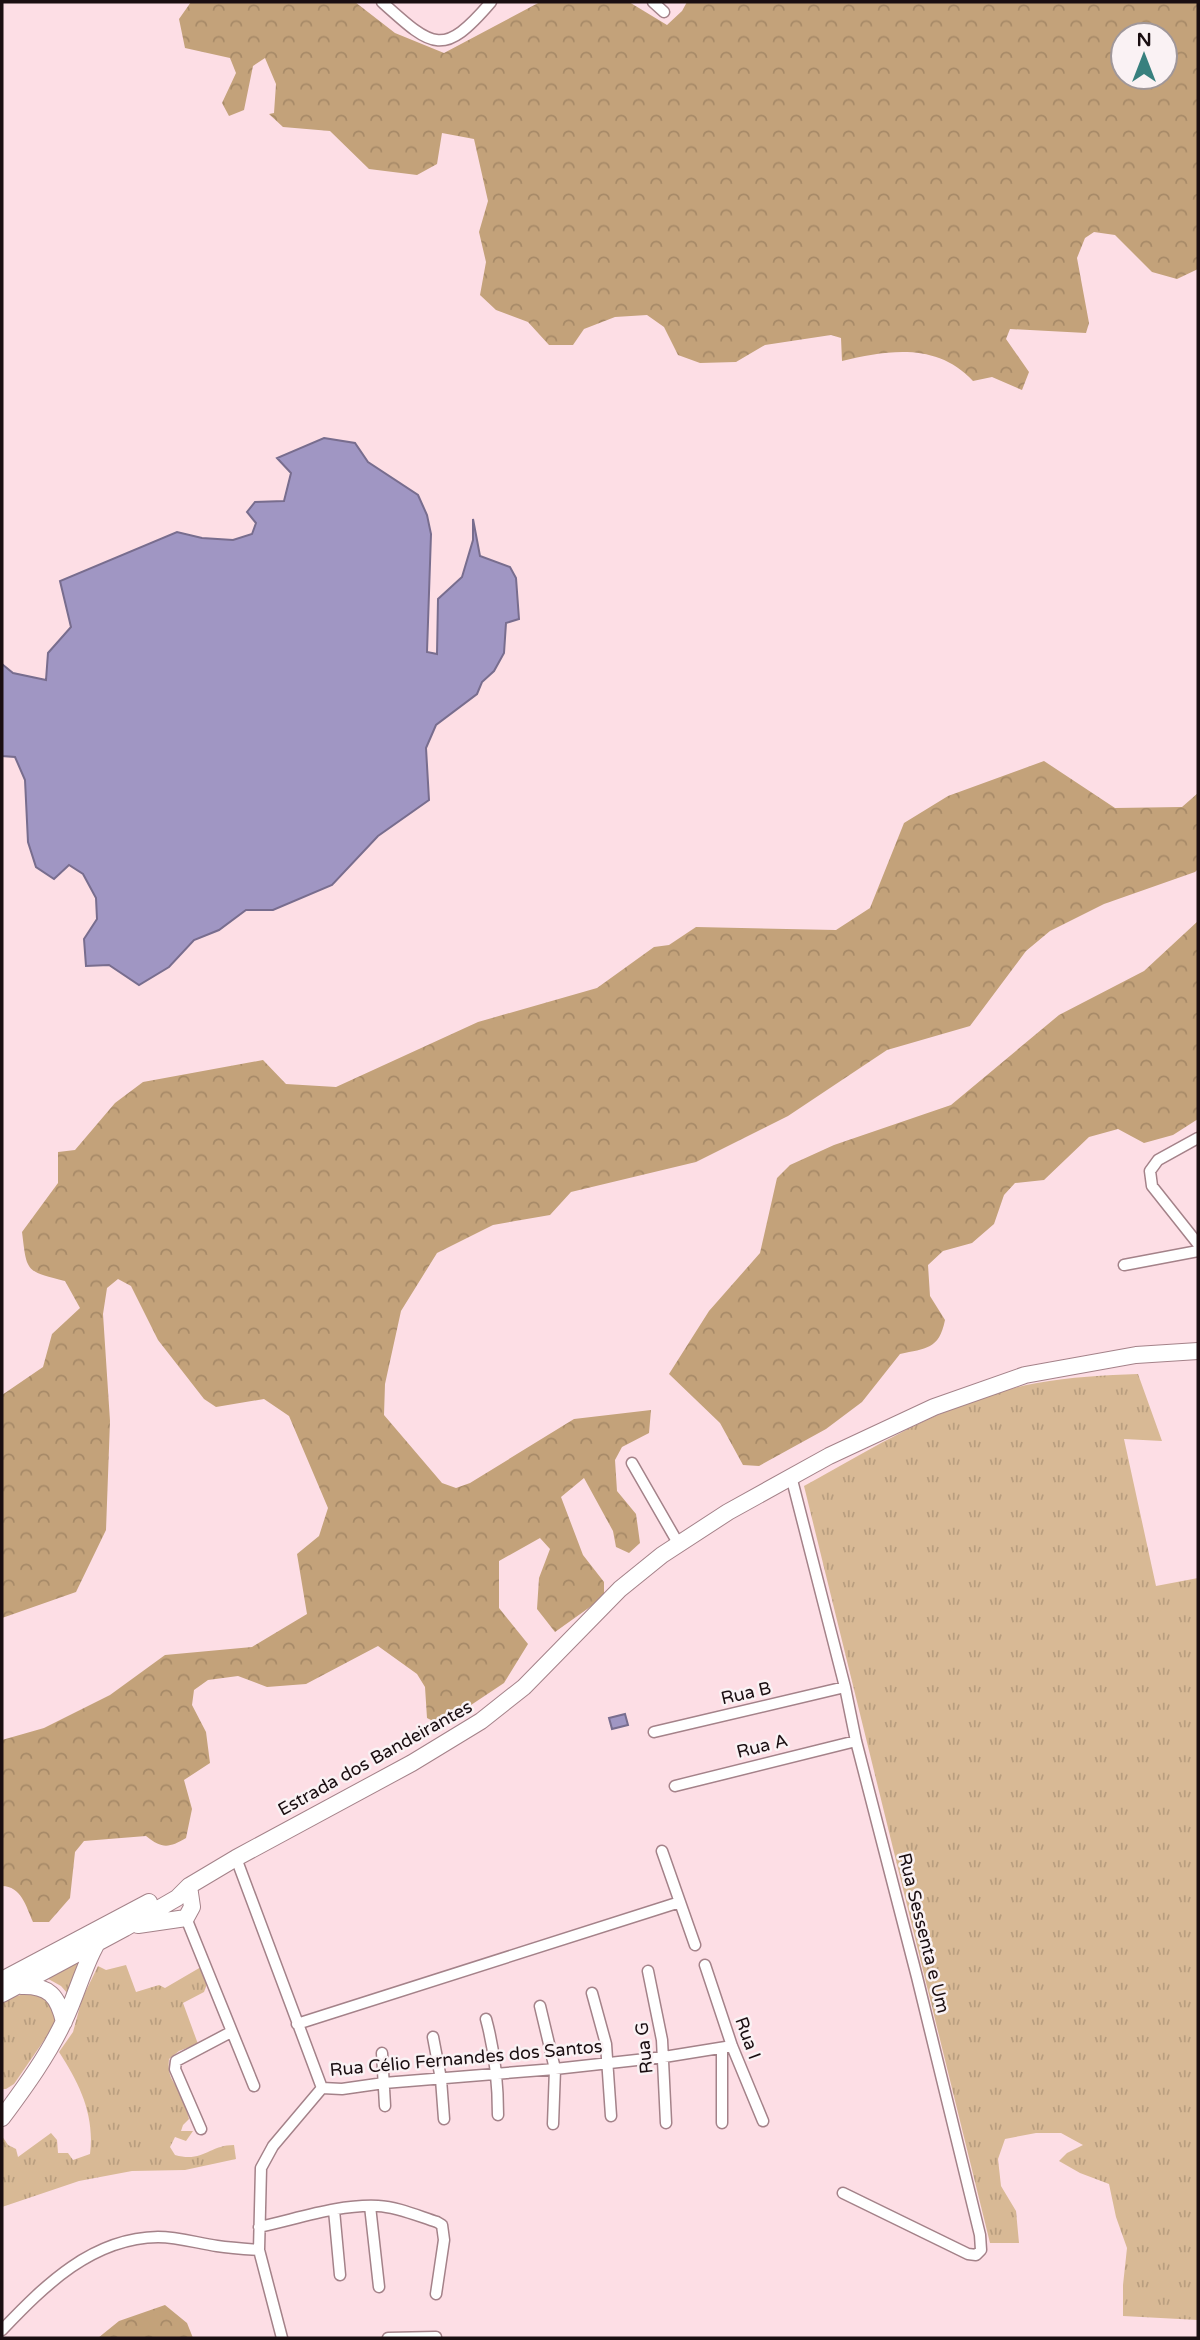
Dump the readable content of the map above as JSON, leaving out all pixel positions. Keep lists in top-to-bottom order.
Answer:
{
  "streets": {
    "main road": ["Estrada dos Bandeirantes"],
    "street": [
      "Rua B",
      "Rua A",
      "Rua Sessenta e Um",
      "Rua I",
      "Rua G",
      "Rua Célio Fernandes dos Santos"
    ]
  },
  "crossings": [
    ["Rua B", "Rua Sessenta e Um"],
    ["Rua A", "Rua Sessenta e Um"],
    ["Estrada dos Bandeirantes", "Rua Sessenta e Um"],
    ["Estrada dos Bandeirantes", "Rua Célio Fernandes dos Santos"],
    ["Rua I", "Rua Célio Fernandes dos Santos"],
    ["Rua G", "Rua Célio Fernandes dos Santos"]
  ],
  "north": "top"
}
